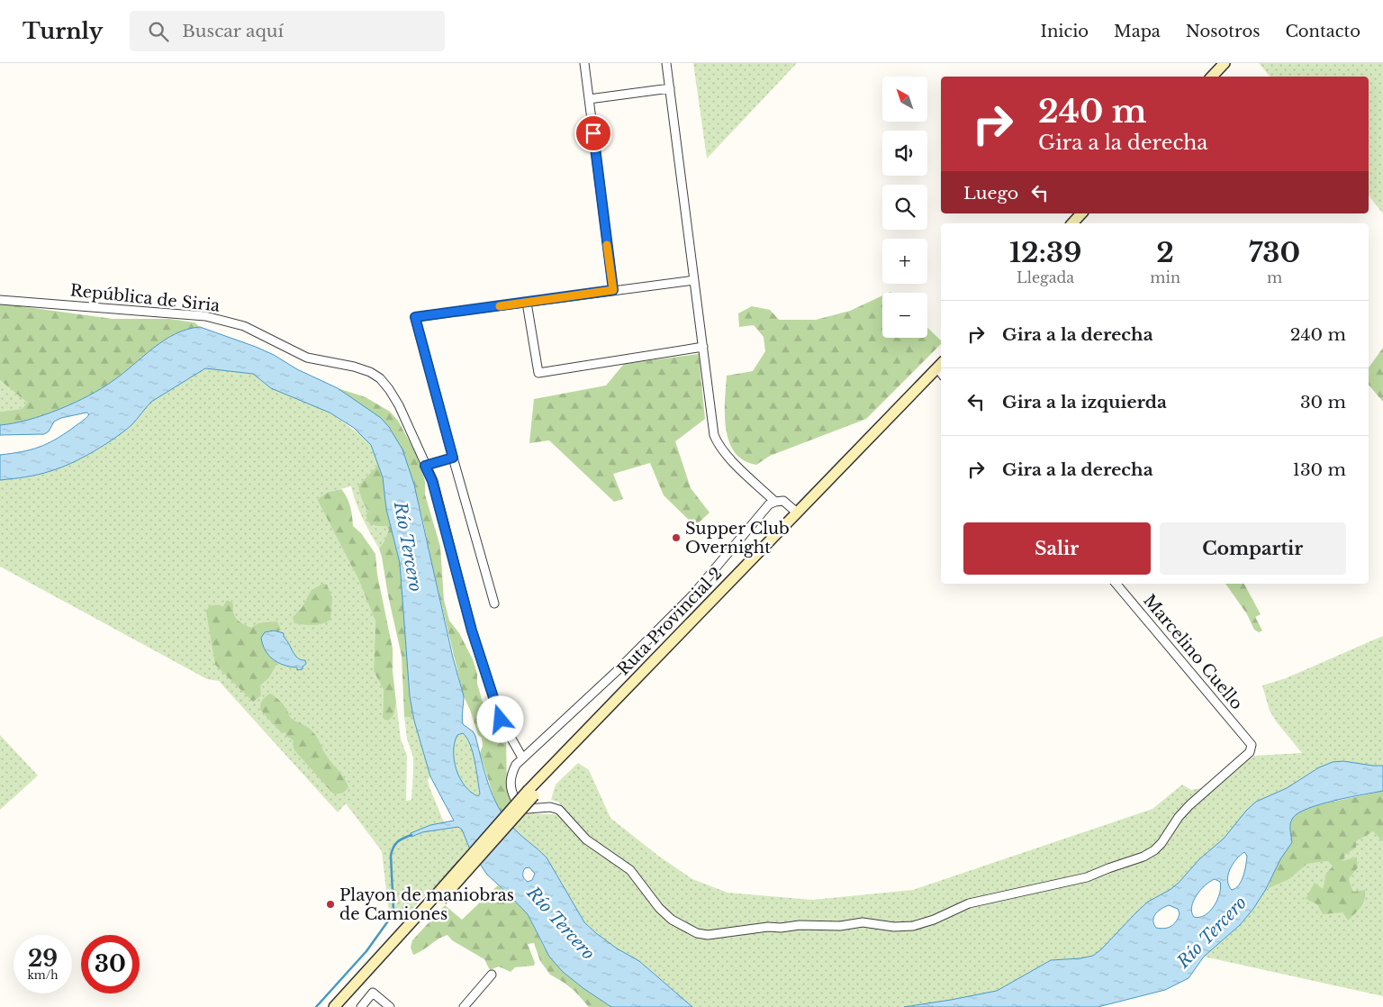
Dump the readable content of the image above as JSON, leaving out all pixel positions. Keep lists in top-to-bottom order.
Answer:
{
  "streets": {
    "main road": ["Ruta Provincial 2"],
    "street": ["República de Siria", "Marcelino Cuello"]
  },
  "water": ["Río Tercero"],
  "places": ["Supper Club Overnight", "Playon de maniobras de Camiones"],
  "north": "top left",
  "page": {
    "header": "Turnly",
    "search": "Buscar aquí",
    "nav": [
      "Inicio",
      "Mapa",
      "Nosotros",
      "Contacto"
    ],
    "map_buttons": ["+", "−"],
    "turn": ["240 m", "Gira a la derecha"],
    "then": "Luego",
    "eta": [
      "12:39",
      "Llegada",
      "2",
      "min",
      "730",
      "m"
    ],
    "list": [
      {
        "name": "Gira a la derecha",
        "value": "240 m"
      },
      {
        "name": "Gira a la izquierda",
        "value": "30 m"
      },
      {
        "name": "Gira a la derecha",
        "value": "130 m"
      }
    ],
    "buttons": ["Salir", "Compartir"],
    "speed": "29 km/h",
    "limit": "30"
  }
}
